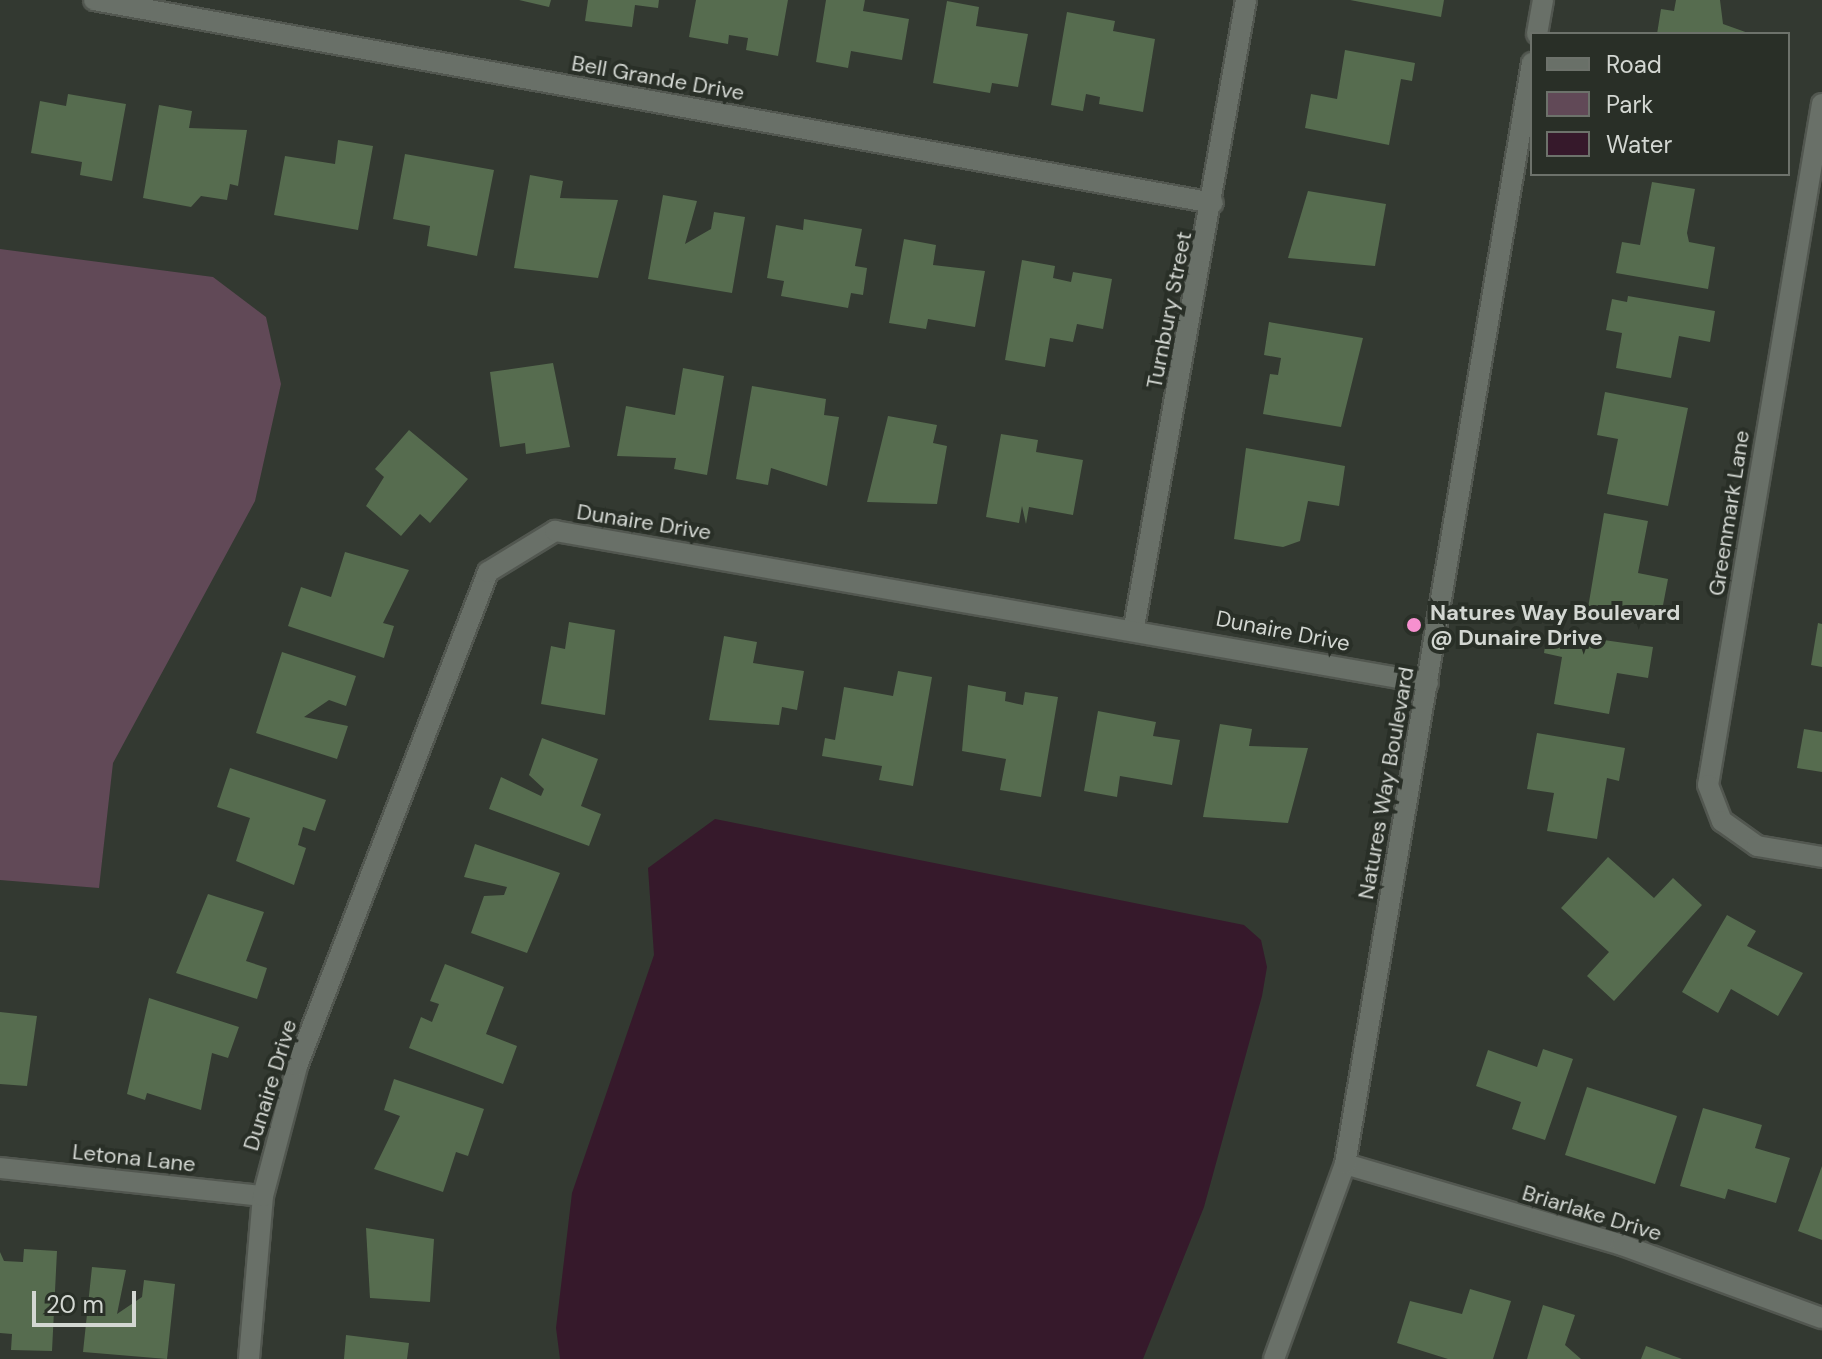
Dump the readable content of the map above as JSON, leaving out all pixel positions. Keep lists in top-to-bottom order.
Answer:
{
  "streets": {
    "street": [
      "Bell Grande Drive",
      "Turnbury Street",
      "Greenmark Lane",
      "Dunaire Drive",
      "Natures Way Boulevard",
      "Letona Lane",
      "Briarlake Drive"
    ]
  },
  "crossings": [
    ["Bell Grande Drive", "Turnbury Street"],
    ["Turnbury Street", "Dunaire Drive"],
    ["Dunaire Drive", "Natures Way Boulevard"],
    ["Dunaire Drive", "Letona Lane"],
    ["Natures Way Boulevard", "Briarlake Drive"]
  ],
  "places": ["Natures Way Boulevard @ Dunaire Drive"],
  "legend": ["Road", "Park", "Water"],
  "scale_bar": "20 m"
}
